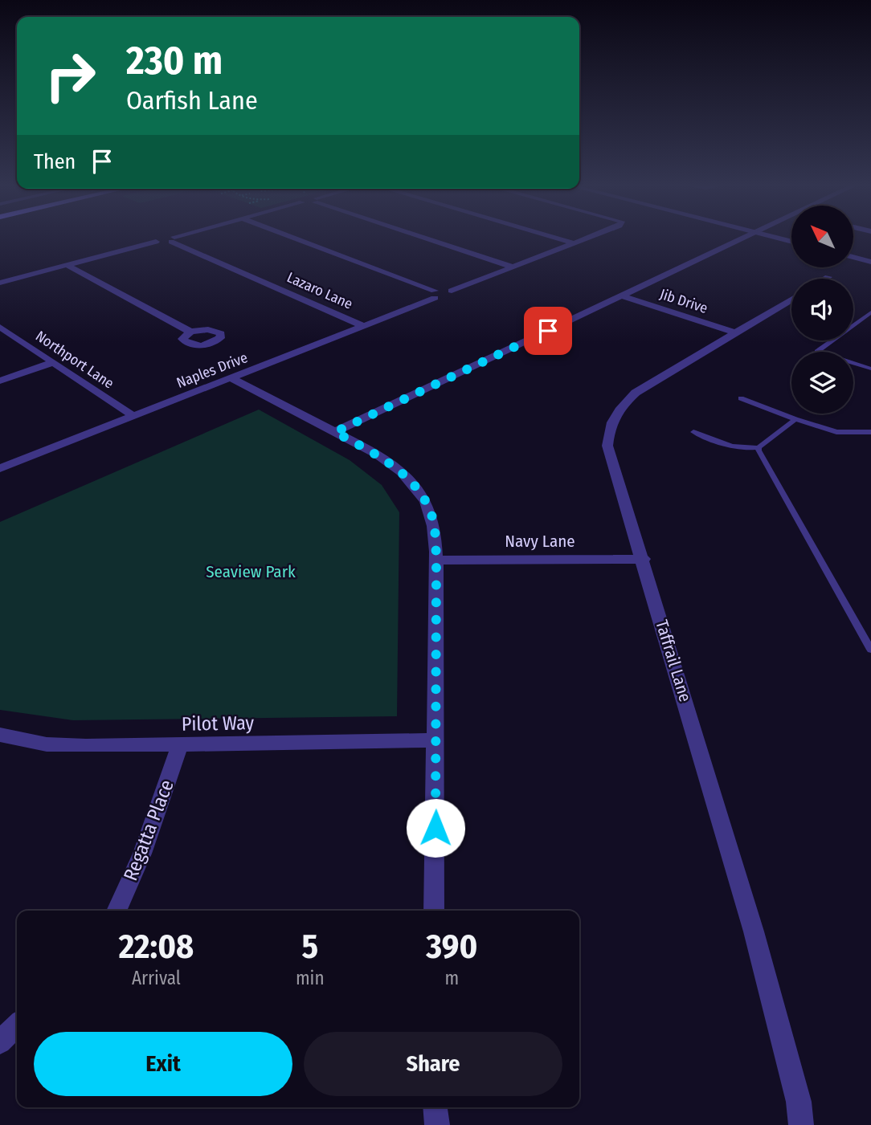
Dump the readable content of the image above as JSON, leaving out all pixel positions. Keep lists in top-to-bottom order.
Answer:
{
  "streets": {
    "street": [
      "Lazaro Lane",
      "Jib Drive",
      "Northport Lane",
      "Naples Drive",
      "Navy Lane",
      "Taffrail Lane",
      "Pilot Way",
      "Regatta Place"
    ]
  },
  "crossings": [
    ["Lazaro Lane", "Naples Drive"],
    ["Jib Drive", "Taffrail Lane"],
    ["Northport Lane", "Naples Drive"],
    ["Navy Lane", "Taffrail Lane"],
    ["Pilot Way", "Regatta Place"]
  ],
  "parks": ["Seaview Park"],
  "north": "top left",
  "page": {
    "turn": ["230 m", "Oarfish Lane"],
    "then": "Then",
    "eta": [
      "22:08",
      "Arrival",
      "5",
      "min",
      "390",
      "m"
    ],
    "buttons": ["Exit", "Share"]
  }
}
